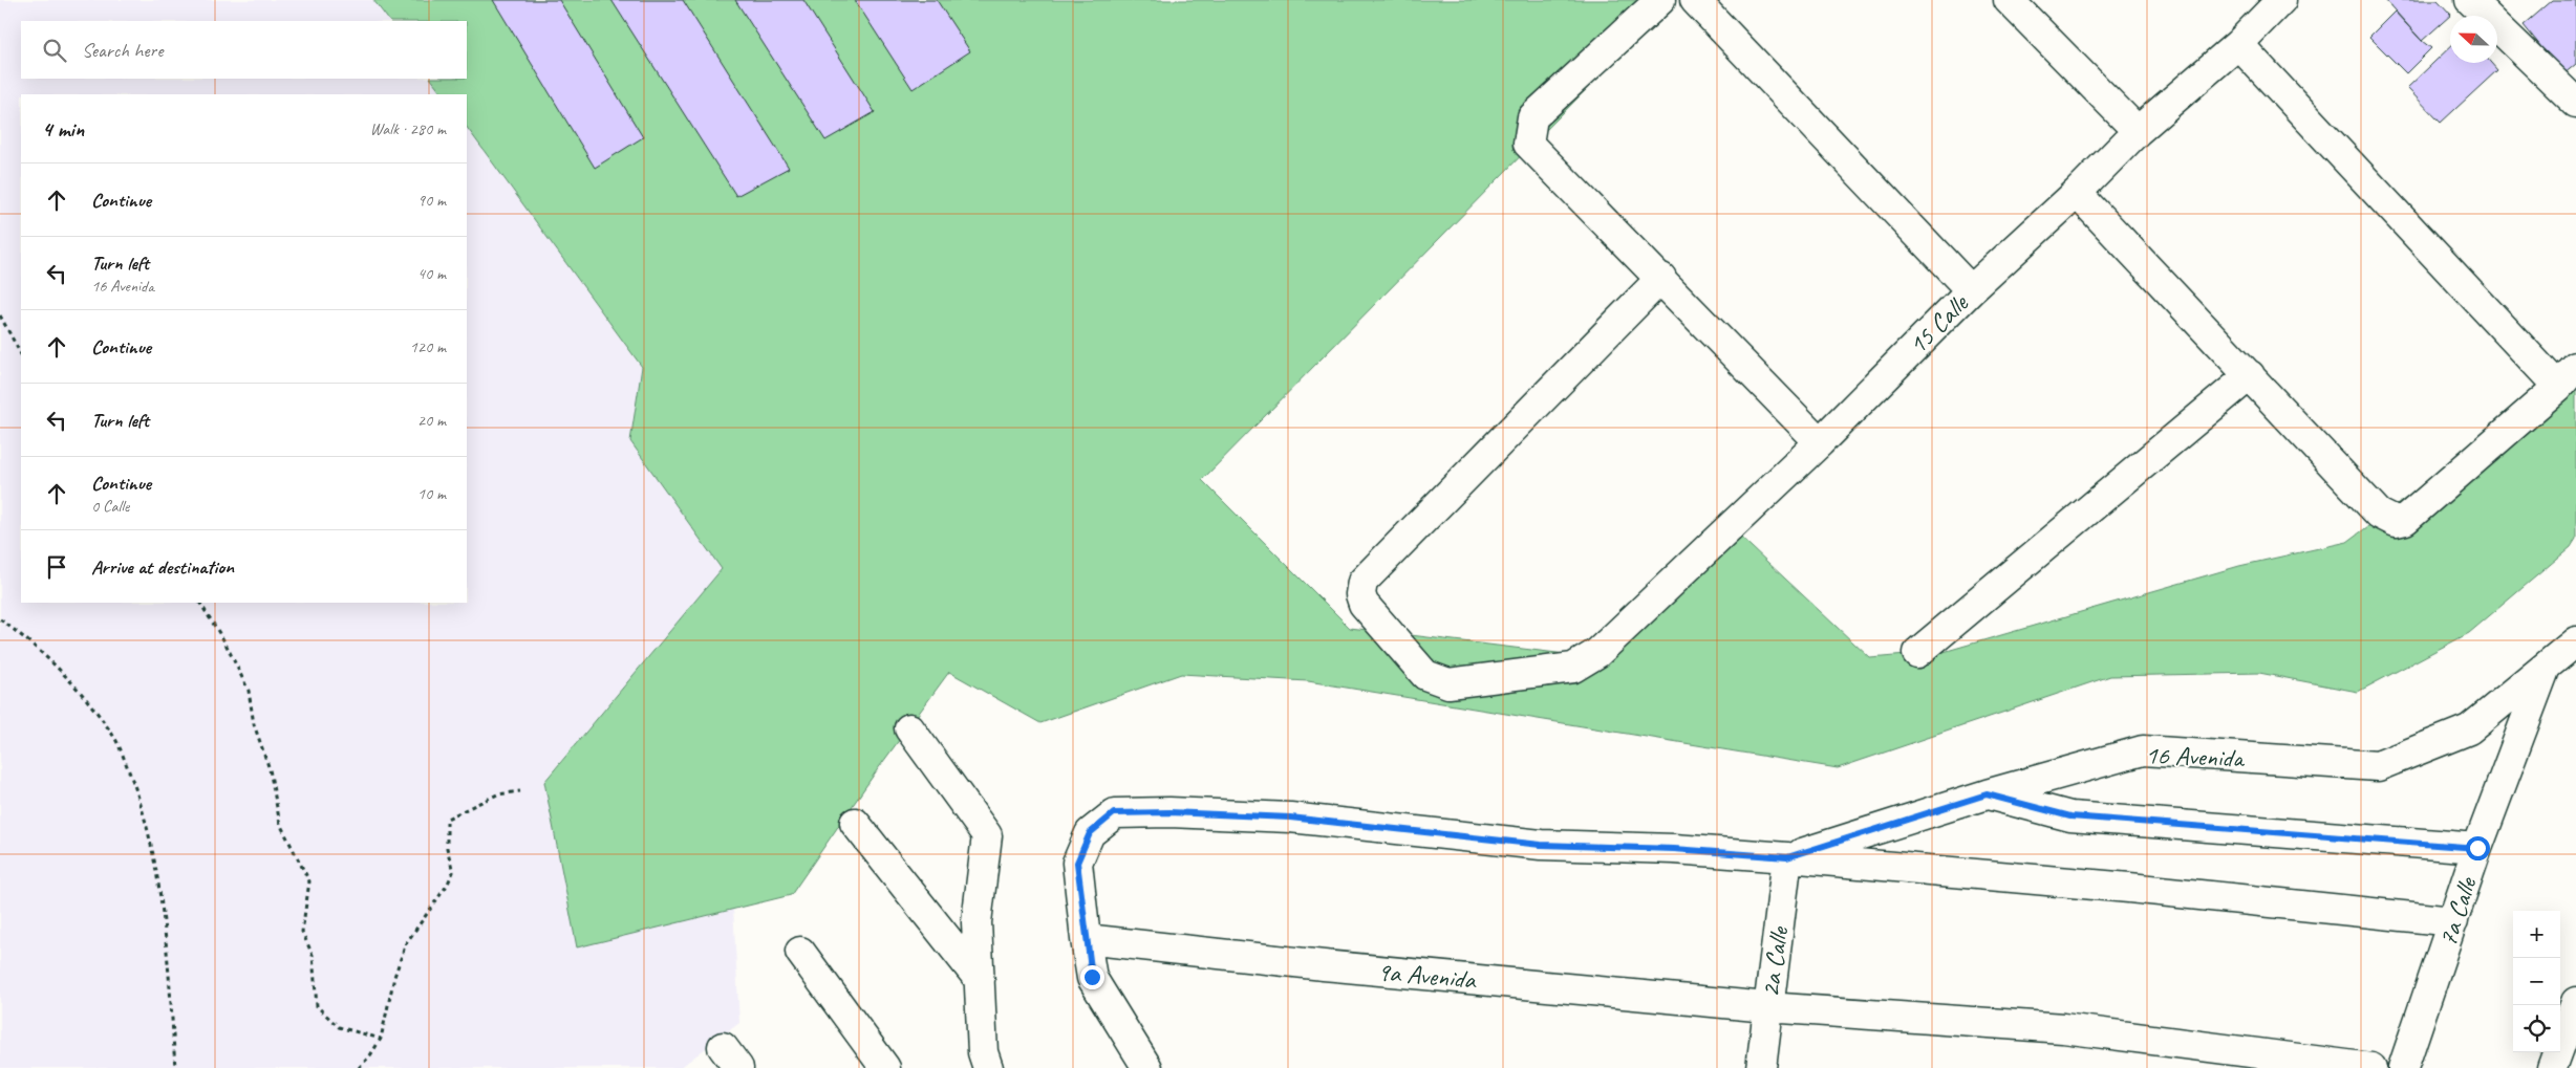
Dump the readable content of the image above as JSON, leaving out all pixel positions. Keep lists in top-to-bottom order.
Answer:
{
  "streets": {
    "street": [
      "15 Calle",
      "16 Avenida",
      "7a Calle",
      "2a Calle",
      "9a Avenida"
    ]
  },
  "crossings": [
    ["16 Avenida", "7a Calle"],
    ["16 Avenida", "2a Calle"],
    ["2a Calle", "9a Avenida"]
  ],
  "north": "left",
  "page": {
    "search": "Search here",
    "heading": ["4 min", "Walk · 280 m"],
    "list": [
      ["Continue", "90 m"],
      ["Turn left", "16 Avenida", "40 m"],
      ["Continue", "120 m"],
      ["Turn left", "20 m"],
      ["Continue", "0 Calle", "10 m"],
      "Arrive at destination"
    ],
    "map_buttons": ["+", "−"]
  }
}
